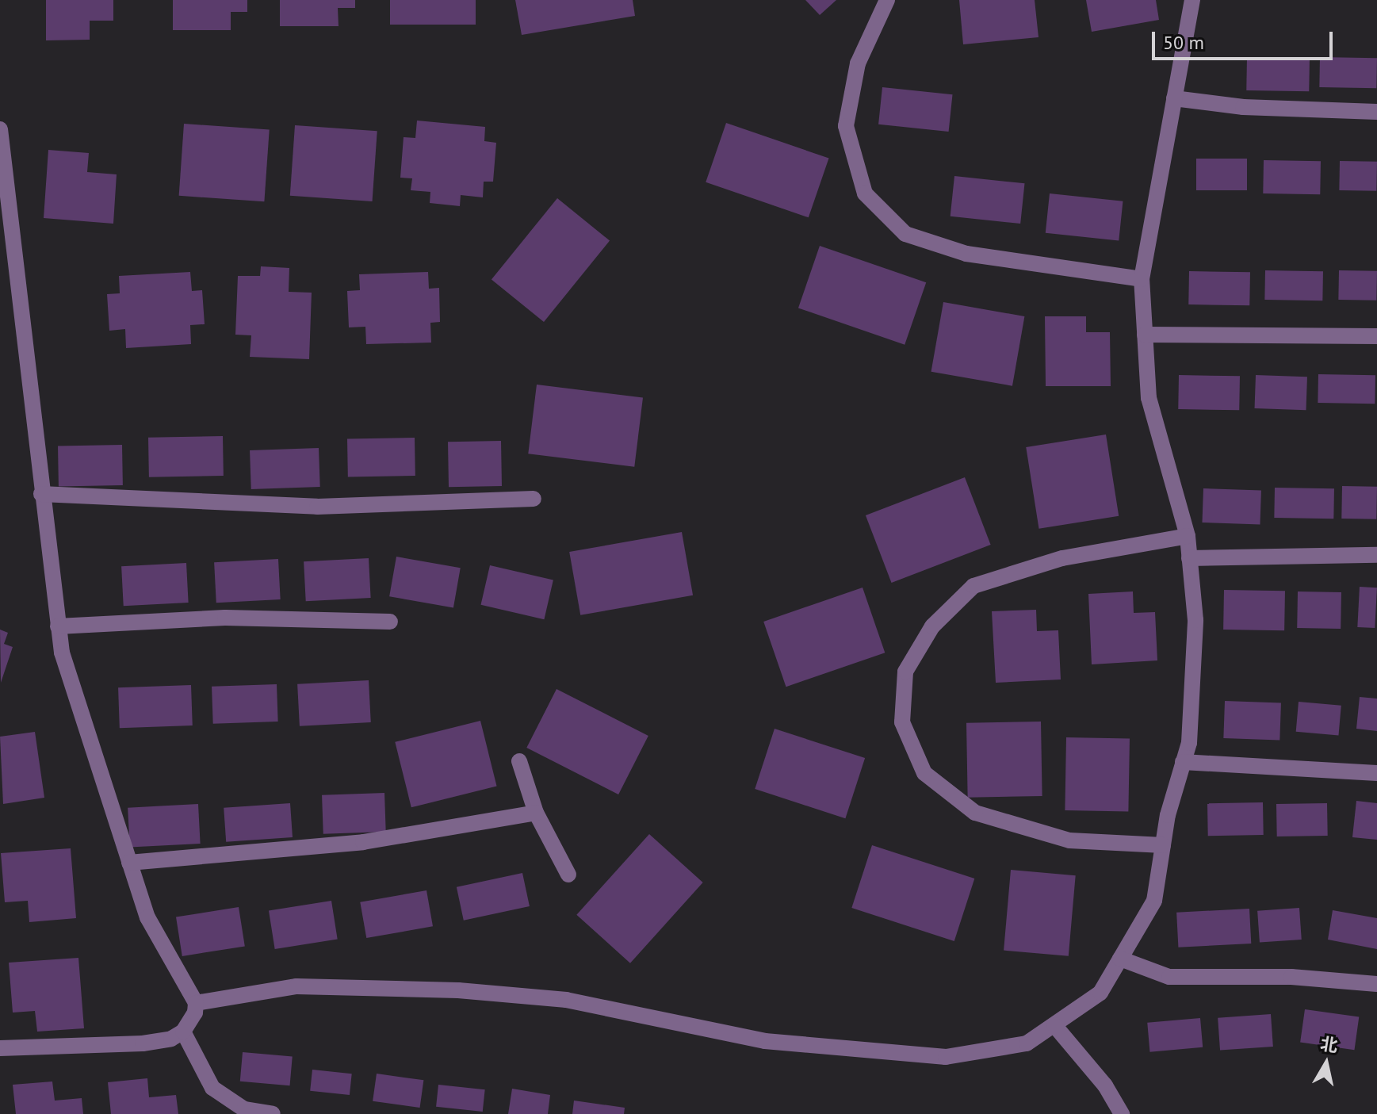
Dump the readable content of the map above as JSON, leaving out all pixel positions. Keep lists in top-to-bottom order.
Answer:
{
  "scale_bar": "50 m",
  "north": "top"
}
